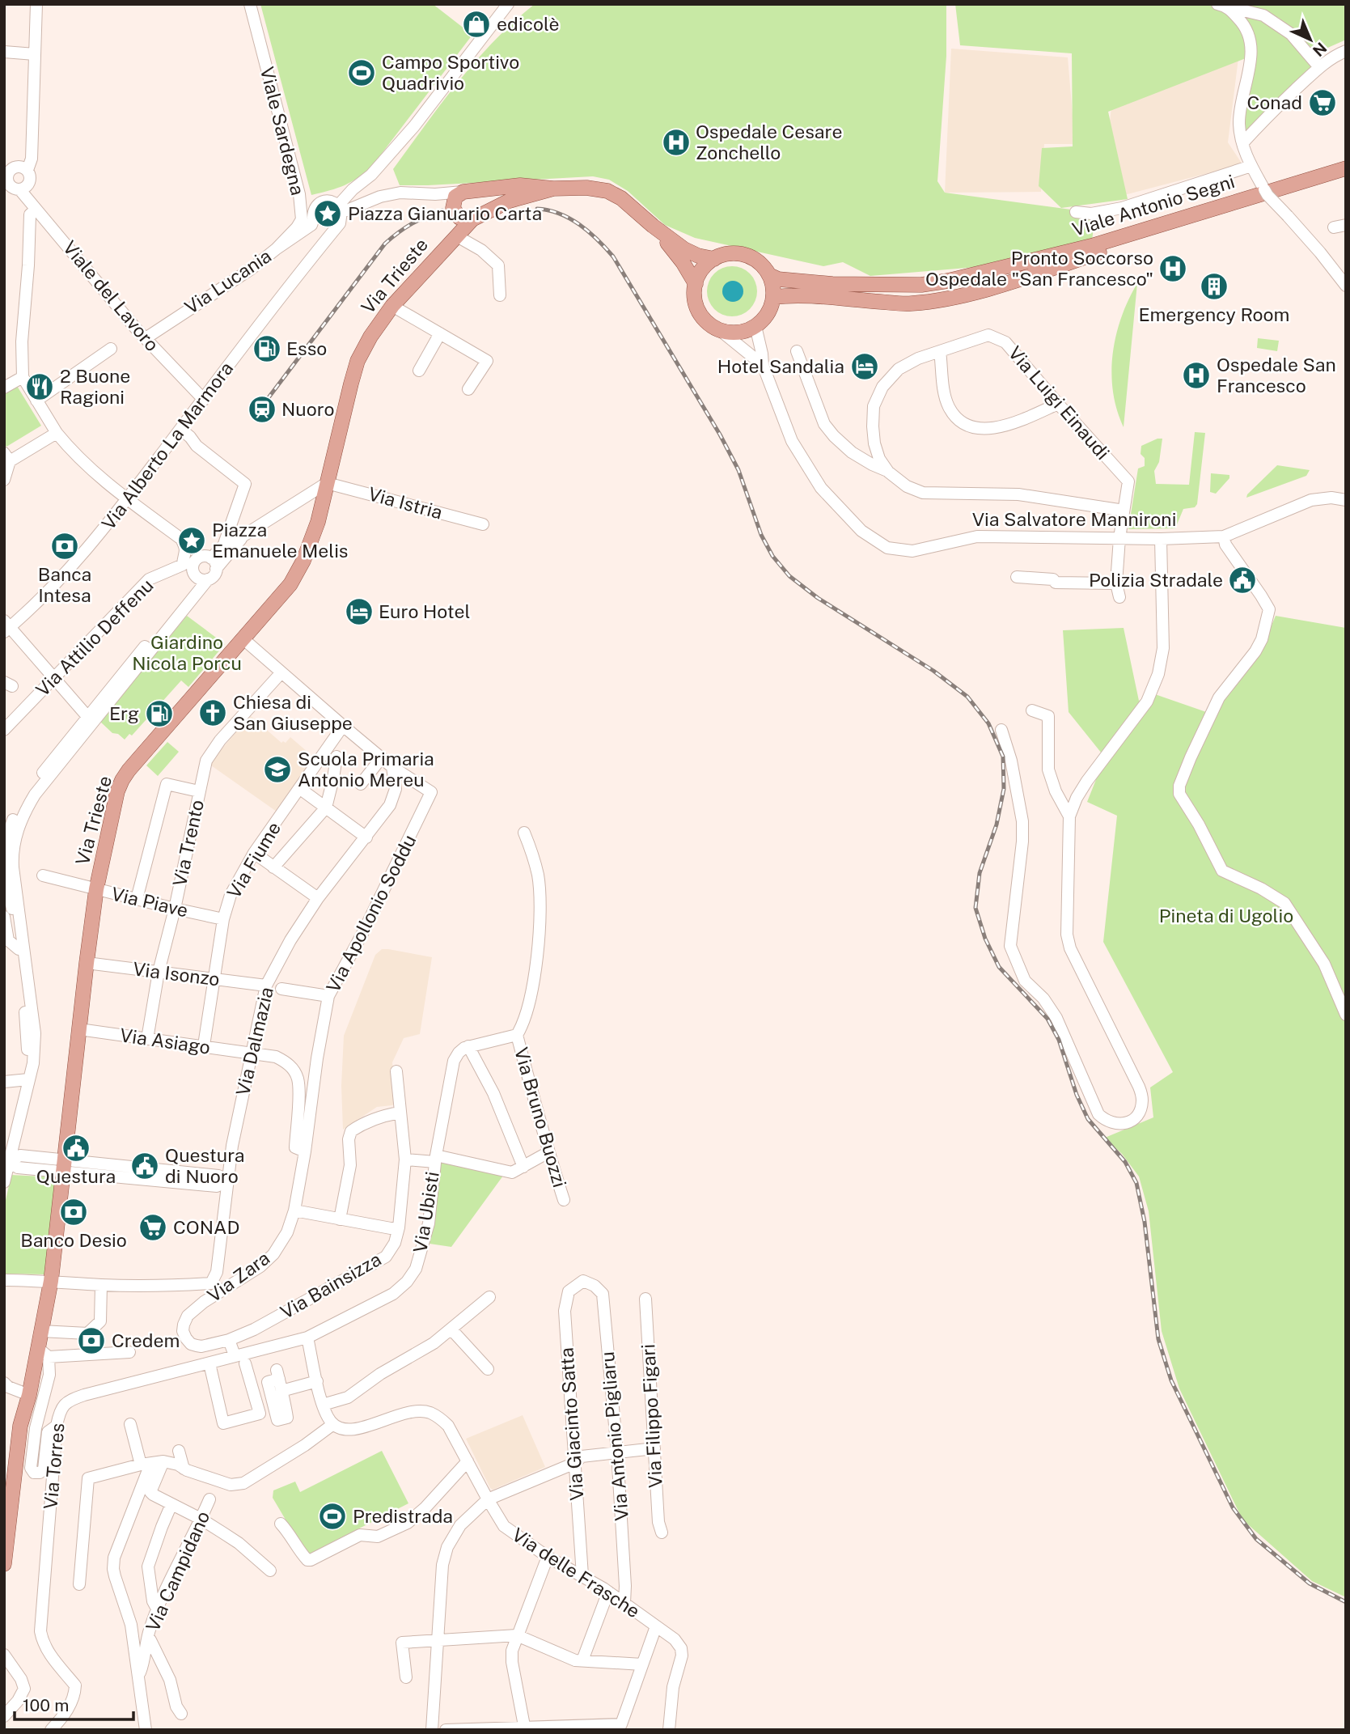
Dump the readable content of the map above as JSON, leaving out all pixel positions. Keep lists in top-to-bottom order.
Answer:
{
  "streets": {
    "main road": ["Viale Antonio Segni", "Via Trieste"],
    "street": [
      "Viale Sardegna",
      "Via Lucania",
      "Viale del Lavoro",
      "Via Luigi Einaudi",
      "Via Alberto La Marmora",
      "Via Istria",
      "Via Salvatore Mannironi",
      "Via Attilio Deffenu",
      "Via Trento",
      "Via Fiume",
      "Via Piave",
      "Via Apollonio Soddu",
      "Via Isonzo",
      "Via Asiago",
      "Via Dalmazia",
      "Via Bruno Buozzi",
      "Via Ubisti",
      "Via Zara",
      "Via Bainsizza",
      "Via Filippo Figari",
      "Via Giacinto Satta",
      "Via Antonio Pigliaru",
      "Via Torres",
      "Via Campidano",
      "Via delle Frasche"
    ]
  },
  "crossings": [
    ["Viale Sardegna", "Via Lucania"],
    ["Viale Antonio Segni", "Via Salvatore Mannironi"],
    ["Via Trieste", "Via Istria"],
    ["Via Trieste", "Via Piave"],
    ["Via Trieste", "Via Isonzo"],
    ["Via Trieste", "Via Asiago"],
    ["Via Lucania", "Viale del Lavoro"],
    ["Via Lucania", "Via Alberto La Marmora"],
    ["Viale del Lavoro", "Via Alberto La Marmora"],
    ["Via Trento", "Via Piave"],
    ["Via Trento", "Via Isonzo"],
    ["Via Trento", "Via Asiago"],
    ["Via Fiume", "Via Piave"],
    ["Via Fiume", "Via Isonzo"],
    ["Via Fiume", "Via Asiago"],
    ["Via Apollonio Soddu", "Via Dalmazia"],
    ["Via Apollonio Soddu", "Via Zara"],
    ["Via Isonzo", "Via Dalmazia"],
    ["Via Asiago", "Via Dalmazia"],
    ["Via Bruno Buozzi", "Via Ubisti"],
    ["Via Ubisti", "Via Torres"],
    ["Via Zara", "Via Bainsizza"],
    ["Via Giacinto Satta", "Via Antonio Pigliaru"],
    ["Via Giacinto Satta", "Via delle Frasche"],
    ["Via Antonio Pigliaru", "Via delle Frasche"]
  ],
  "parks": ["Giardino Nicola Porcu", "Pineta di Ugolio"],
  "places": {
    "shop": ["edicolè"],
    "sports": ["Campo Sportivo Quadrivio", "Predistrada"],
    "supermarket": ["Conad", "CONAD"],
    "hospital": ["Ospedale Cesare Zonchello", "Pronto Soccorso Ospedale \"San Francesco\"", "Ospedale San Francesco"],
    "place": ["Piazza Gianuario Carta", "Piazza Emanuele Melis"],
    "building": ["Emergency Room"],
    "fuel station": ["Esso", "Erg"],
    "hotel": ["Hotel Sandalia", "Euro Hotel"],
    "restaurant": ["2 Buone Ragioni"],
    "station": ["Nuoro"],
    "bank": ["Banca Intesa", "Banco Desio", "Credem"],
    "public building": ["Polizia Stradale", "Questura", "Questura di Nuoro"],
    "church": ["Chiesa di San Giuseppe"],
    "school or university": ["Scuola Primaria Antonio Mereu"]
  },
  "scale_bar": "100 m",
  "north": "bottom right"
}
